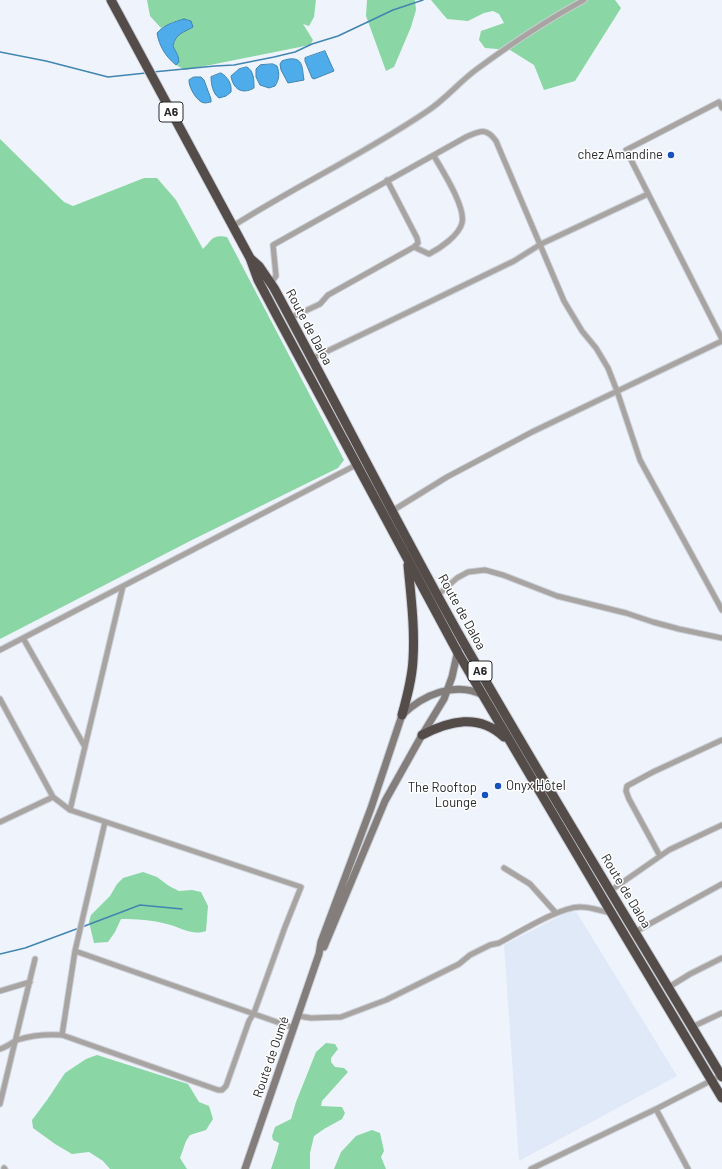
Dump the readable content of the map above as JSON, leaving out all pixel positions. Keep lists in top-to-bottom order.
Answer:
{
  "streets": {
    "highway": ["A6", "Route de Daloa"],
    "main road": ["Route de Oumé"]
  },
  "crossings": [
    ["A6", "Route de Daloa"]
  ],
  "places": ["chez Amandine", "Onyx Hôtel", "The Rooftop Lounge"]
}
